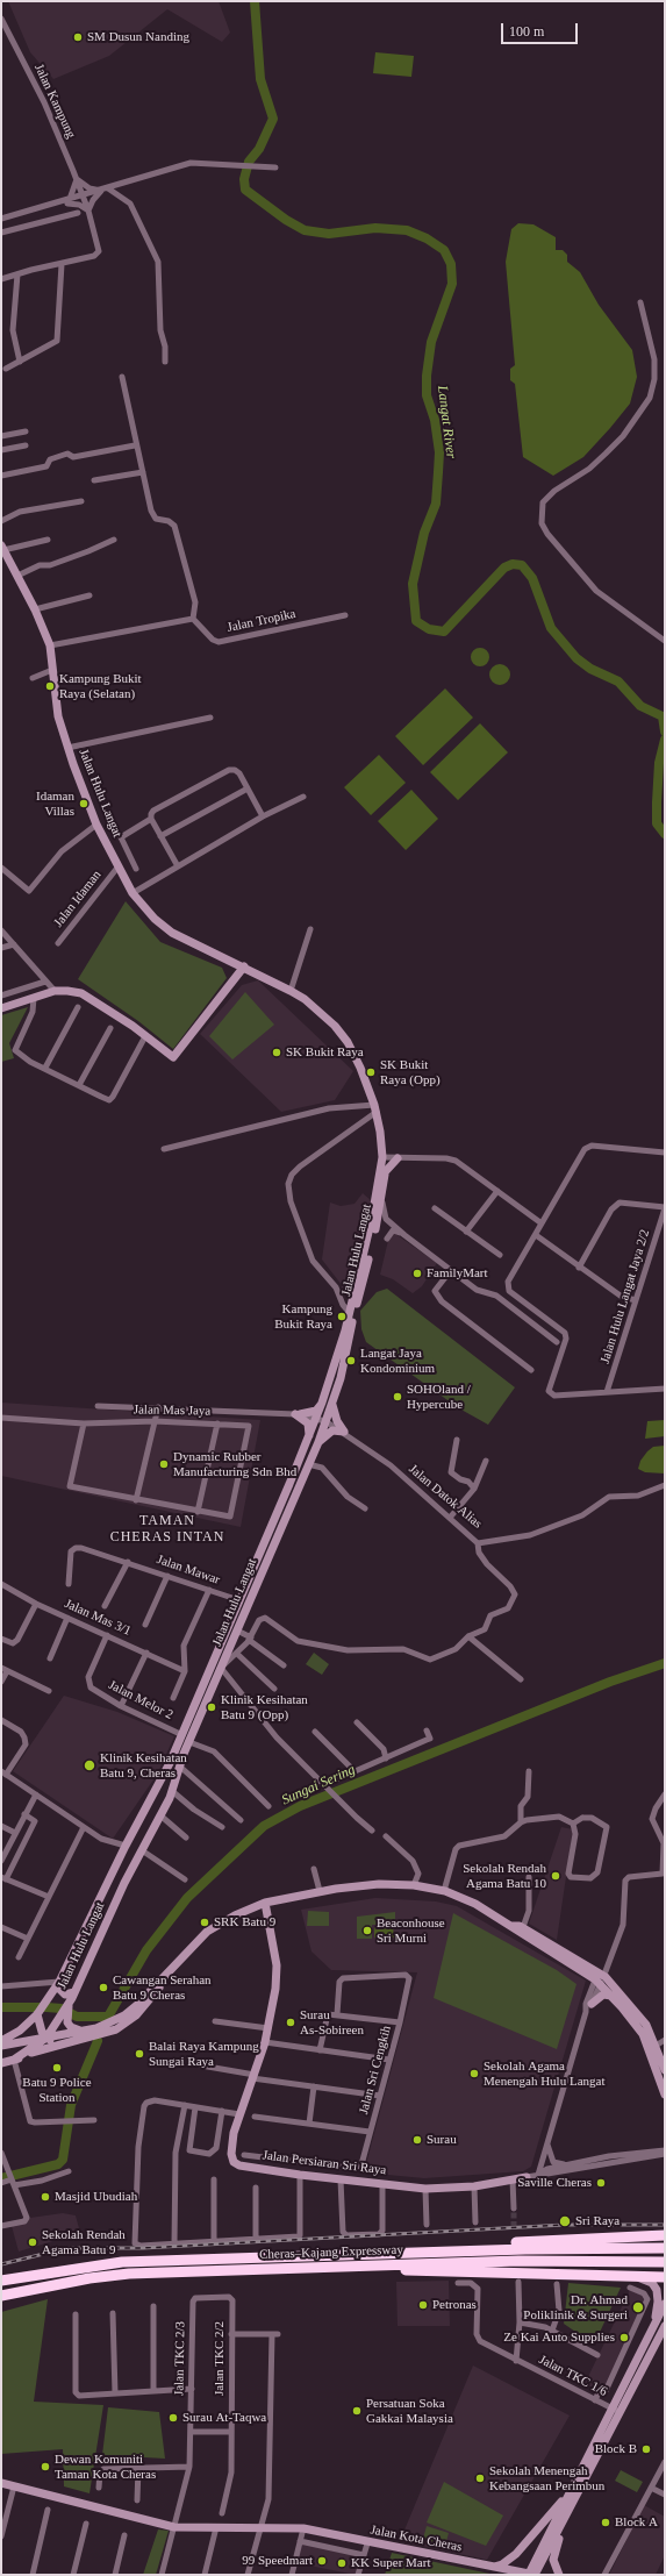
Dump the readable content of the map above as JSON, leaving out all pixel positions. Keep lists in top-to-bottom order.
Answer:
{
  "streets": {
    "highway": ["Cheras–Kajang Expressway"],
    "main road": ["Jalan Hulu Langat", "Jalan Persiaran Sri Raya", "Jalan Kota Cheras"],
    "street": [
      "Jalan Kampung",
      "Jalan Tropika",
      "Jalan Idaman",
      "Jalan Hulu Langat Jaya 2/2",
      "Jalan Mas Jaya",
      "Jalan Datok Alias",
      "Jalan Mawar",
      "Jalan Mas 3/1",
      "Jalan Melor 2",
      "Jalan Sri Cengkih",
      "Jalan TKC 2/3",
      "Jalan TKC 2/2",
      "Jalan TKC 1/6"
    ]
  },
  "crossings": [
    ["Jalan Hulu Langat", "Jalan Idaman"],
    ["Jalan Hulu Langat", "Jalan Datok Alias"],
    ["Jalan Hulu Langat", "Jalan Mawar"],
    ["Jalan Hulu Langat", "Jalan Melor 2"],
    ["Jalan Hulu Langat", "Jalan Persiaran Sri Raya"],
    ["Jalan Mas 3/1", "Jalan Melor 2"],
    ["Jalan TKC 2/3", "Jalan TKC 2/2"],
    ["Jalan TKC 2/3", "Jalan Kota Cheras"]
  ],
  "districts": ["TAMAN CHERAS INTAN"],
  "water": ["Langat River", "Sungai Sering"],
  "places": [
    "SM Dusun Nanding",
    "Kampung Bukit Raya (Selatan)",
    "Idaman Villas",
    "SK Bukit Raya",
    "SK Bukit Raya (Opp)",
    "FamilyMart",
    "Kampung Bukit Raya",
    "Langat Jaya Kondominium",
    "SOHOland / Hypercube",
    "Dynamic Rubber Manufacturing Sdn Bhd",
    "Klinik Kesihatan Batu 9 (Opp)",
    "Klinik Kesihatan Batu 9, Cheras",
    "Sekolah Rendah Agama Batu 10",
    "SRK Batu 9",
    "Beaconhouse Sri Murni",
    "Cawangan Serahan Batu 9 Cheras",
    "Surau As-Sobireen",
    "Balai Raya Kampung Sungai Raya",
    "Batu 9 Police Station",
    "Sekolah Agama Menengah Hulu Langat",
    "Surau",
    "Saville Cheras",
    "Masjid Ubudiah",
    "Sri Raya",
    "Sekolah Rendah Agama Batu 9",
    "Petronas",
    "Dr. Ahmad Poliklinik & Surgeri",
    "Ze Kai Auto Supplies",
    "Persatuan Soka Gakkai Malaysia",
    "Surau At-Taqwa",
    "Block B",
    "Dewan Komuniti Taman Kota Cheras",
    "Sekolah Menengah Kebangsaan Perimbun",
    "Block A",
    "99 Speedmart",
    "KK Super Mart"
  ],
  "scale_bar": "100 m"
}
